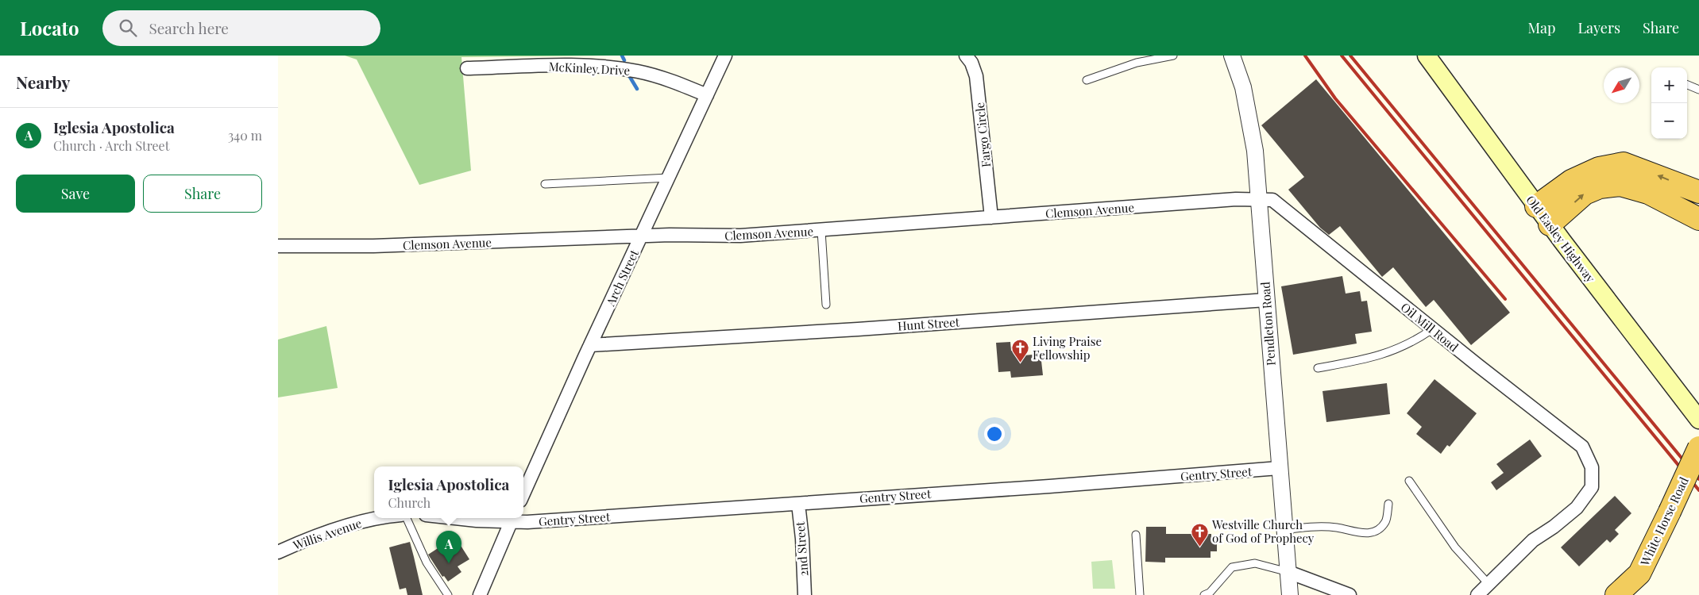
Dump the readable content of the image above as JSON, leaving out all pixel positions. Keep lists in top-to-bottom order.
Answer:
{
  "streets": {
    "highway": ["White Horse Road"],
    "main road": ["Old Easley Highway"],
    "street": [
      "McKinley Drive",
      "Fargo Circle",
      "Clemson Avenue",
      "Arch Street",
      "Hunt Street",
      "Pendleton Road",
      "Oil Mill Road",
      "Gentry Street",
      "Willis Avenue",
      "2nd Street"
    ]
  },
  "crossings": [
    ["McKinley Drive", "Arch Street"],
    ["Fargo Circle", "Clemson Avenue"],
    ["Clemson Avenue", "Arch Street"],
    ["Clemson Avenue", "Pendleton Road"],
    ["Clemson Avenue", "Oil Mill Road"],
    ["Arch Street", "Hunt Street"],
    ["Hunt Street", "Pendleton Road"],
    ["Pendleton Road", "Oil Mill Road"],
    ["Pendleton Road", "Gentry Street"],
    ["Gentry Street", "2nd Street"]
  ],
  "places": {
    "church": ["Living Praise Fellowship", "Westville Church of God of Prophecy"]
  },
  "north": "bottom left",
  "page": {
    "header": "Locato",
    "search": "Search here",
    "nav": ["Map", "Layers", "Share"],
    "heading": "Nearby",
    "map_buttons": ["+", "−"],
    "list": [
      {
        "mark": "A",
        "name": "Iglesia Apostolica",
        "note": "Church · Arch Street",
        "value": "340 m"
      }
    ],
    "buttons": ["Save", "Share"],
    "popup": ["Iglesia Apostolica", "Church"],
    "pins": "A"
  }
}
